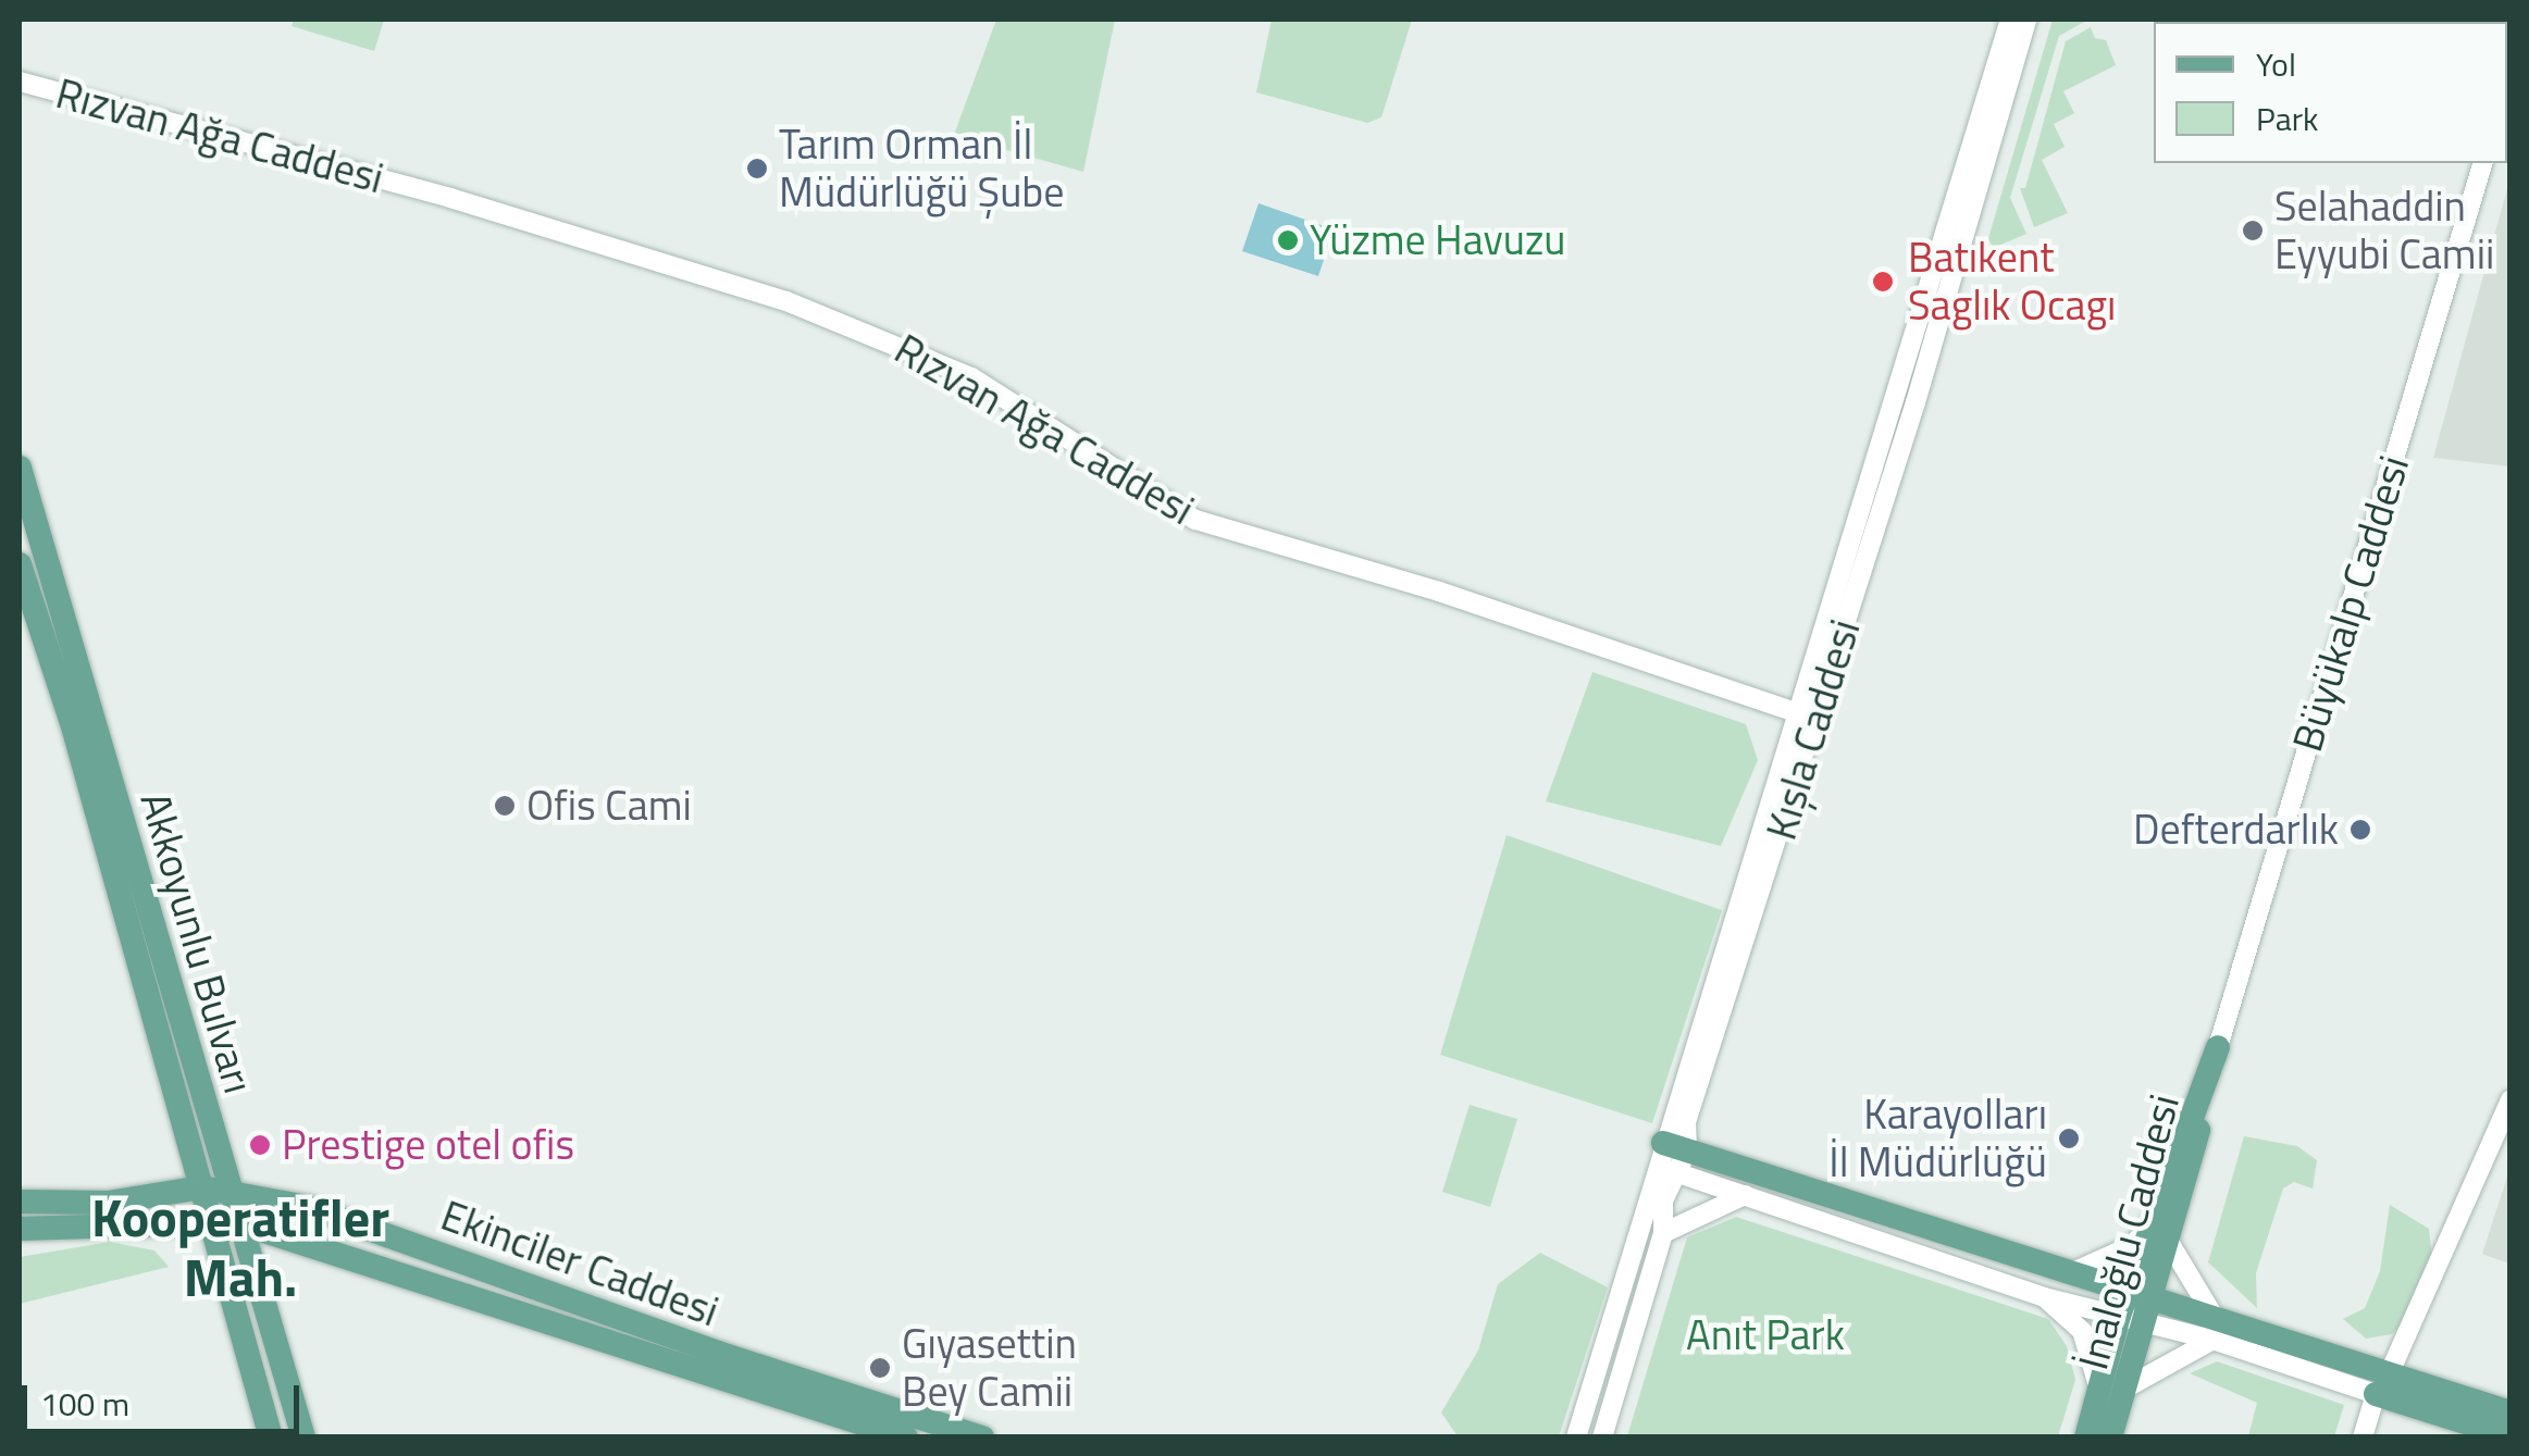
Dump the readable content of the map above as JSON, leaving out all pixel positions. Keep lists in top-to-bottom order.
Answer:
{
  "streets": {
    "main road": ["Akkoyunlu Bulvarı", "İnaloğlu Caddesi", "Ekinciler Caddesi"],
    "street": ["Rızvan Ağa Caddesi", "Büyükalp Caddesi", "Kışla Caddesi"]
  },
  "crossings": [
    ["Rızvan Ağa Caddesi", "Kışla Caddesi"],
    ["Büyükalp Caddesi", "İnaloğlu Caddesi"],
    ["Akkoyunlu Bulvarı", "Ekinciler Caddesi"]
  ],
  "districts": ["Kooperatifler Mah."],
  "parks": ["Anıt Park"],
  "places": [
    "Tarım Orman İl Müdürlüğü Şube",
    "Selahaddin Eyyubi Camii",
    "Yüzme Havuzu",
    "Batıkent Saglık Ocagı",
    "Ofis Cami",
    "Defterdarlık",
    "Karayolları İl Müdürlüğü",
    "Prestige otel ofis",
    "Gıyasettin Bey Camii"
  ],
  "legend": ["Yol", "Park"],
  "scale_bar": "100 m"
}
